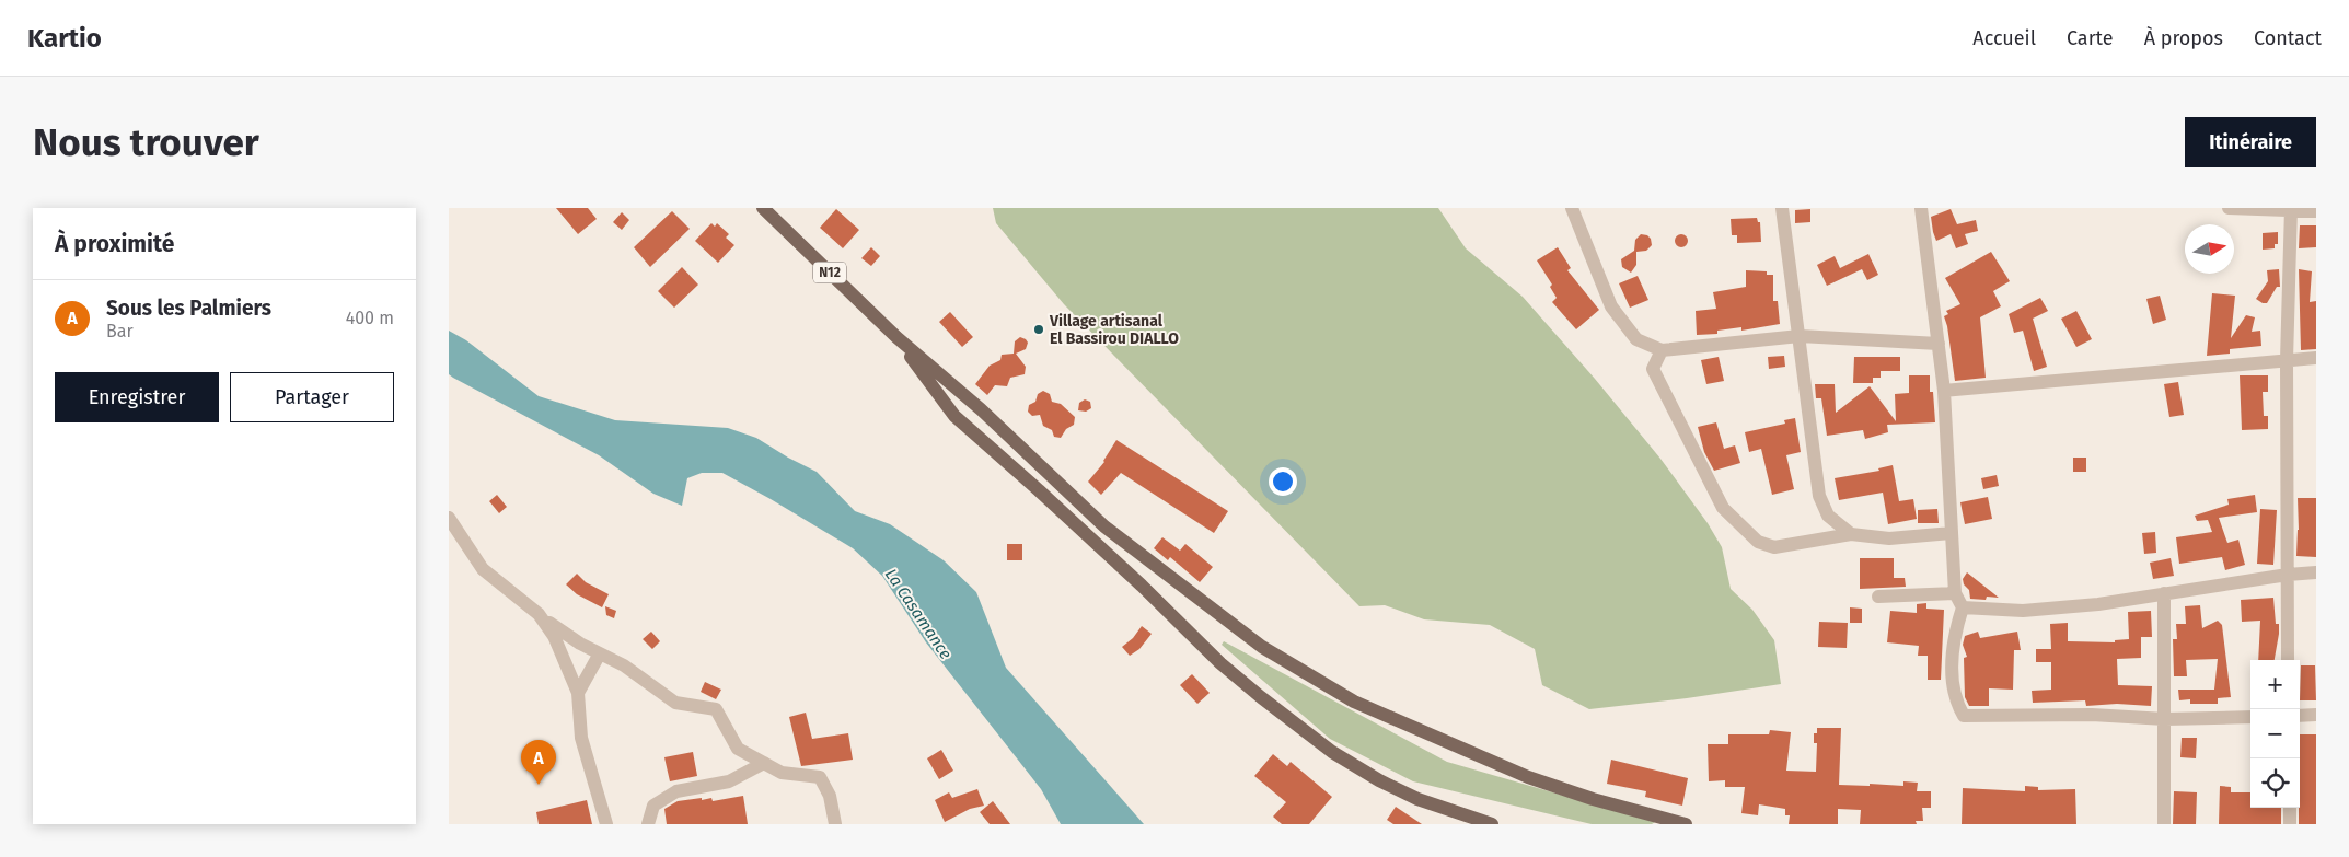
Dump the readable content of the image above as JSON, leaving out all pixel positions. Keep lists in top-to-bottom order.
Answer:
{
  "streets": {
    "main road": ["N12"]
  },
  "water": ["La Casamance"],
  "places": ["Village artisanal El Bassirou DIALLO"],
  "north": "right",
  "page": {
    "header": "Kartio",
    "nav": [
      "Accueil",
      "Carte",
      "À propos",
      "Contact"
    ],
    "buttons": [
      "Itinéraire",
      ["Enregistrer", "Partager"]
    ],
    "title": "Nous trouver",
    "heading": "À proximité",
    "list": [
      {
        "mark": "A",
        "name": "Sous les Palmiers",
        "note": "Bar",
        "value": "400 m"
      }
    ],
    "map_buttons": ["+", "−"],
    "pins": "A"
  }
}
